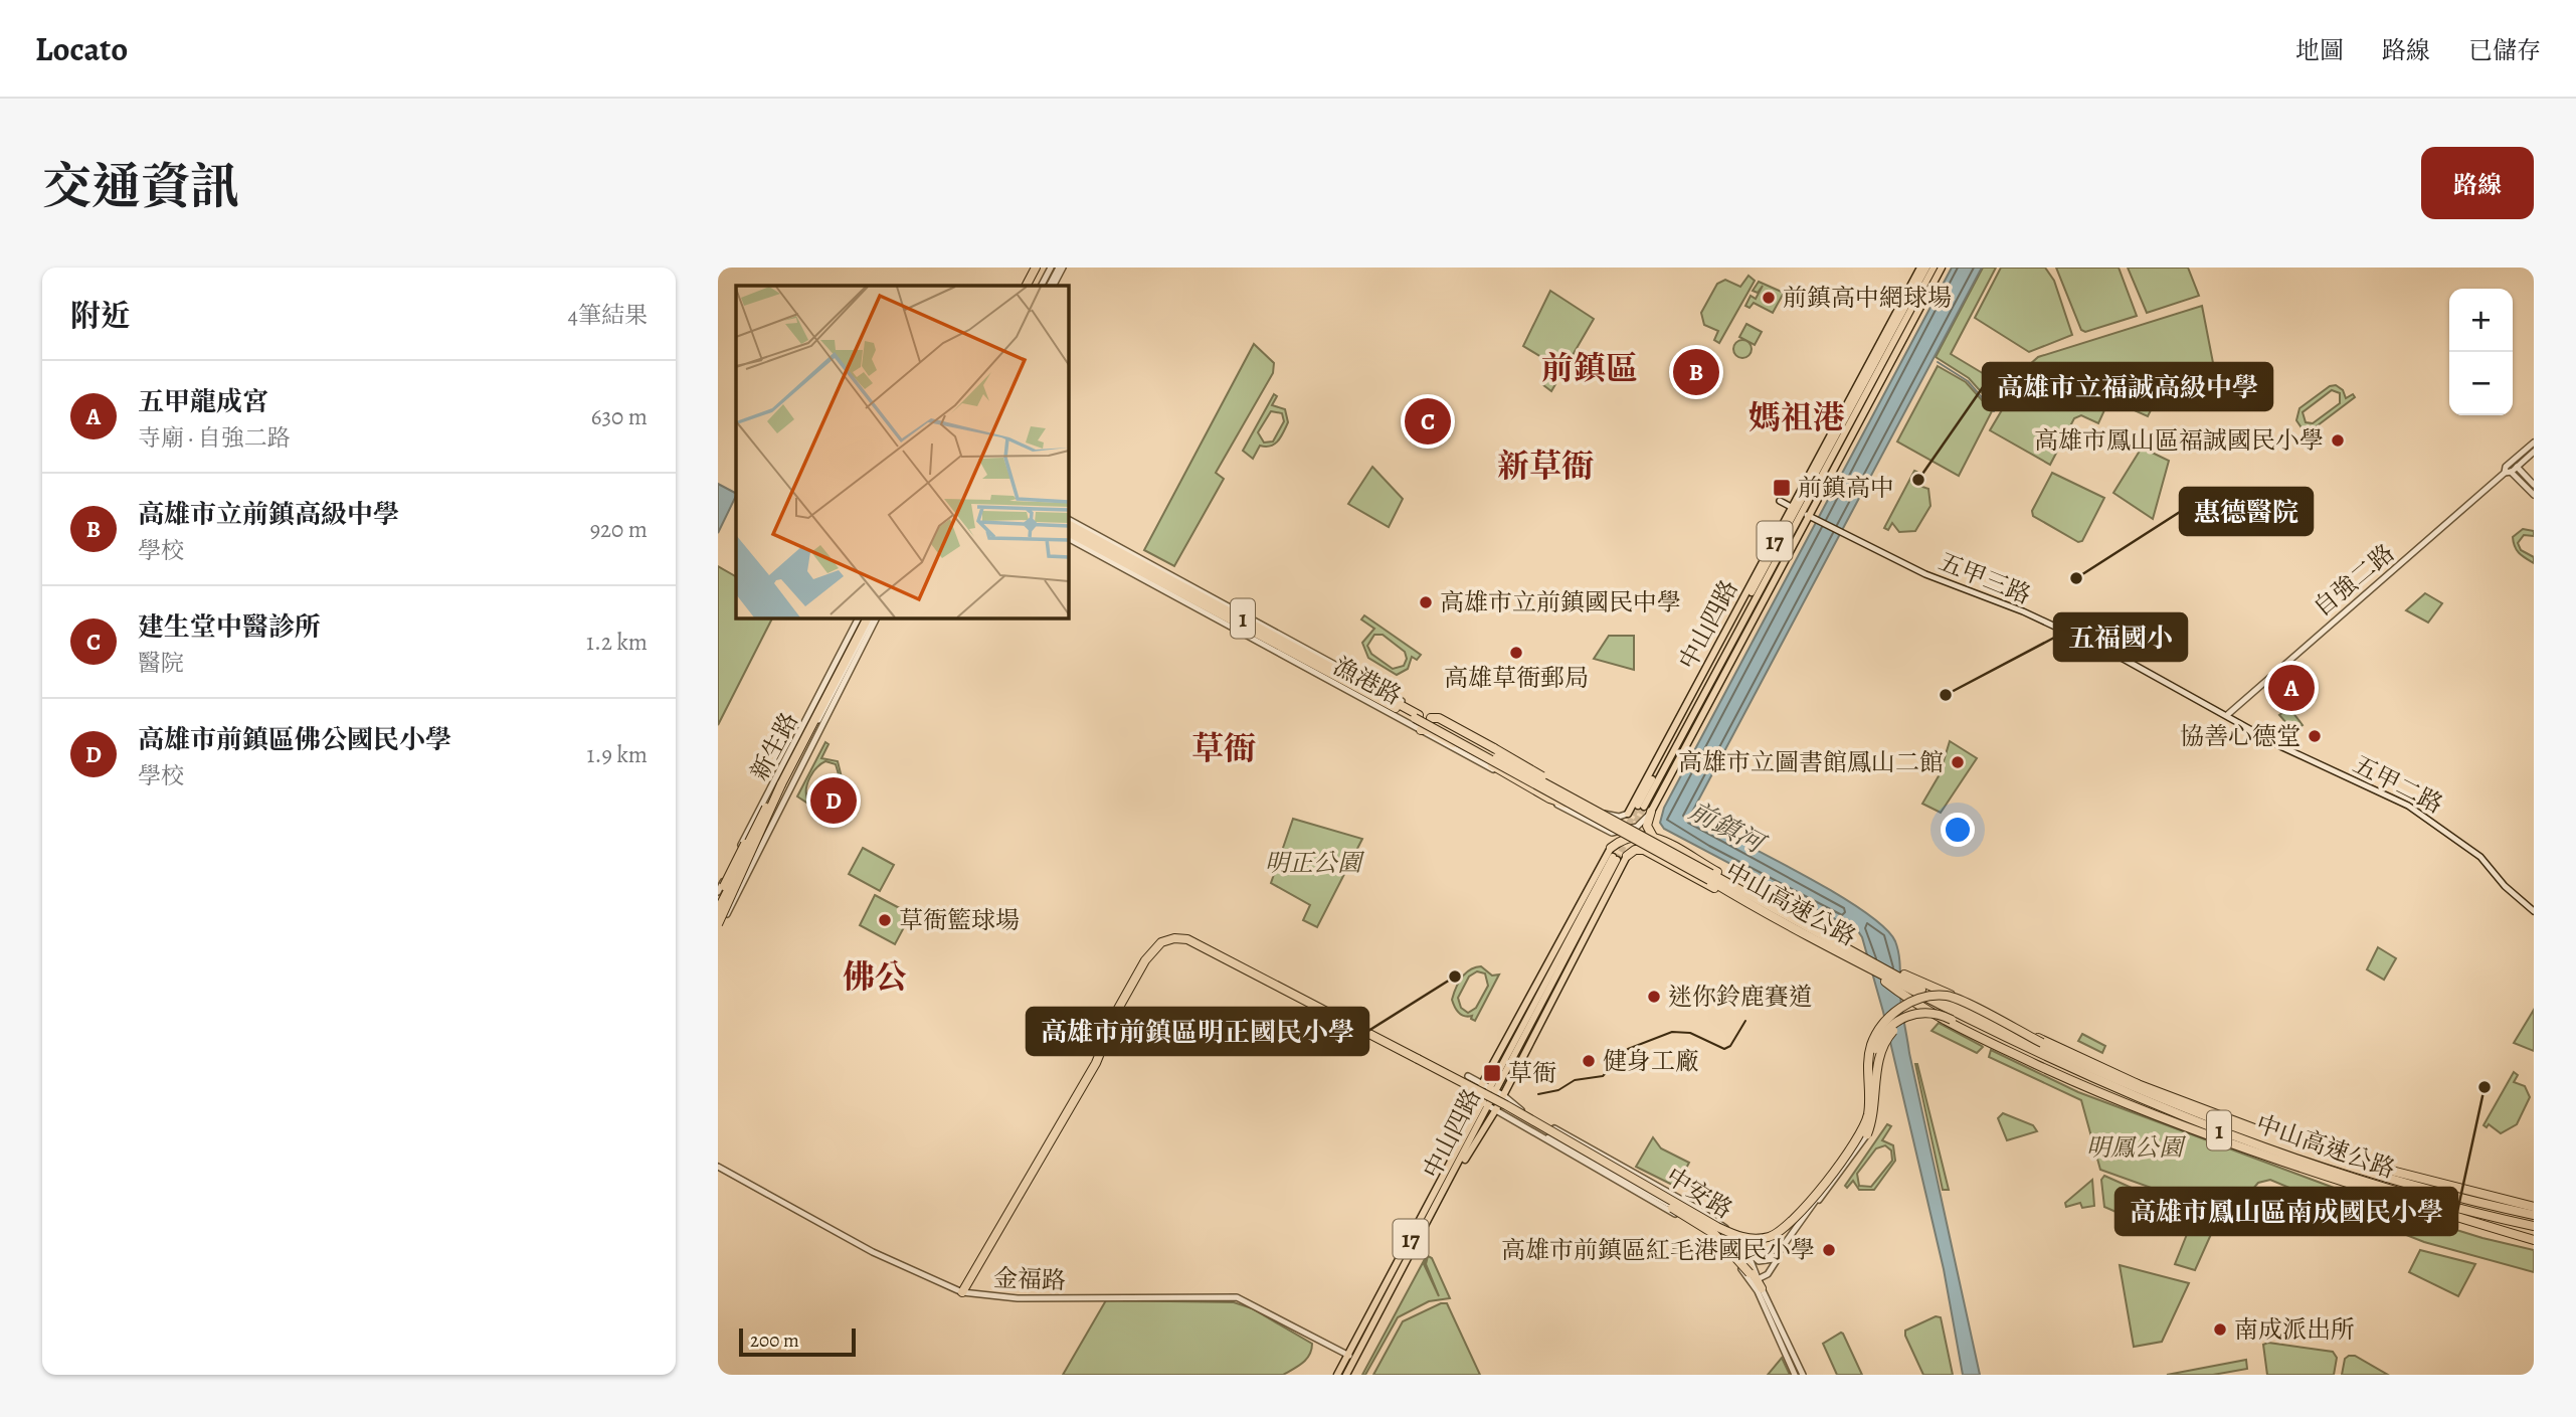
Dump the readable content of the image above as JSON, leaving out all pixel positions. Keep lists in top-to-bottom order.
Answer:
{
  "streets": {
    "highway": ["1", "中山高速公路"],
    "main road": ["17", "中山四路"],
    "street": [
      "五甲三路",
      "自強二路",
      "漁港路",
      "新生路",
      "五甲二路",
      "中安路",
      "金福路"
    ]
  },
  "crossings": [
    ["五甲三路", "自強二路"],
    ["五甲三路", "中山四路"],
    ["五甲三路", "五甲二路"],
    ["自強二路", "五甲二路"],
    ["中山四路", "漁港路"],
    ["中山四路", "中安路"],
    ["中山四路", "金福路"]
  ],
  "districts": [
    "前鎮區",
    "媽祖港",
    "新草衙",
    "草衙",
    "佛公"
  ],
  "water": ["前鎮河"],
  "parks": ["明正公園", "明鳳公園"],
  "places": {
    "other": [
      "前鎮高中網球場",
      "高雄市鳳山區福誠國民小學",
      "高雄市立福誠高級中學",
      "惠德醫院",
      "高雄市立前鎮國民中學",
      "高雄草衙郵局",
      "五福國小",
      "協善心德堂",
      "高雄市立圖書館鳳山二館",
      "草衙籃球場",
      "高雄市前鎮區明正國民小學",
      "迷你鈴鹿賽道",
      "健身工廠",
      "高雄市鳳山區南成國民小學",
      "高雄市前鎮區紅毛港國民小學",
      "南成派出所"
    ],
    "transit": ["前鎮高中", "草衙"]
  },
  "scale_bar": "200 m",
  "page": {
    "header": "Locato",
    "nav": ["地圖", "路線", "已儲存"],
    "title": "交通資訊",
    "buttons": "路線",
    "heading": ["附近", "4筆結果"],
    "map_buttons": ["+", "−"],
    "pins": [
      "B",
      "C",
      "A",
      "D"
    ],
    "list": [
      {
        "mark": "A",
        "name": "五甲龍成宮",
        "note": "寺廟 · 自強二路",
        "value": "630 m"
      },
      {
        "mark": "B",
        "name": "高雄市立前鎮高級中學",
        "note": "學校",
        "value": "920 m"
      },
      {
        "mark": "C",
        "name": "建生堂中醫診所",
        "note": "醫院",
        "value": "1.2 km"
      },
      {
        "mark": "D",
        "name": "高雄市前鎮區佛公國民小學",
        "note": "學校",
        "value": "1.9 km"
      }
    ],
    "scale": "200 m"
  }
}
